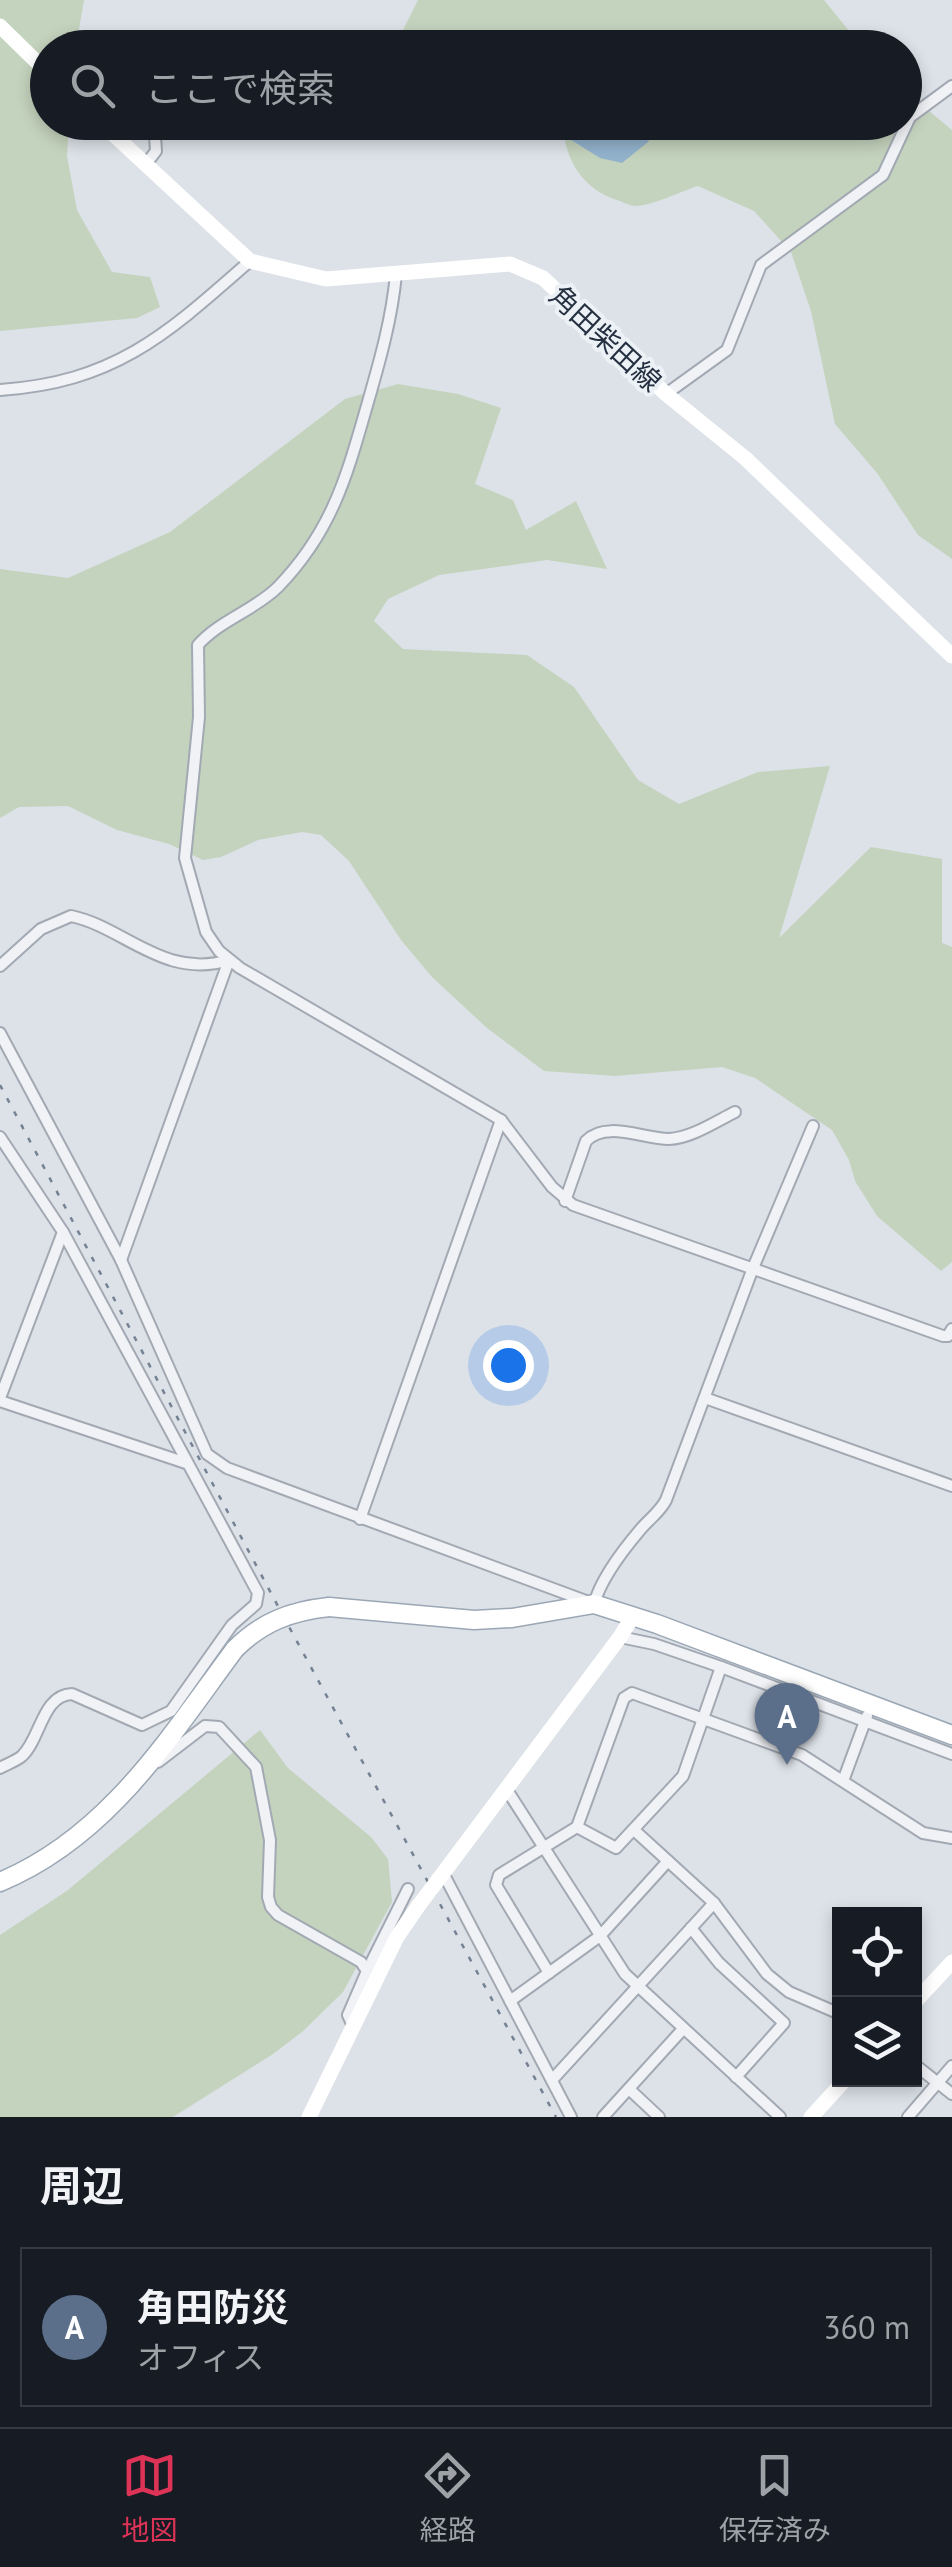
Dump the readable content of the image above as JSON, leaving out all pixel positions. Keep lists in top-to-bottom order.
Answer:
{
  "streets": {
    "main road": ["角田柴田線"]
  },
  "page": {
    "search": "ここで検索",
    "pins": "A",
    "heading": "周辺",
    "list": [
      {
        "mark": "A",
        "name": "角田防災",
        "note": "オフィス",
        "value": "360 m"
      }
    ],
    "nav": ["地図", "経路", "保存済み"]
  }
}
